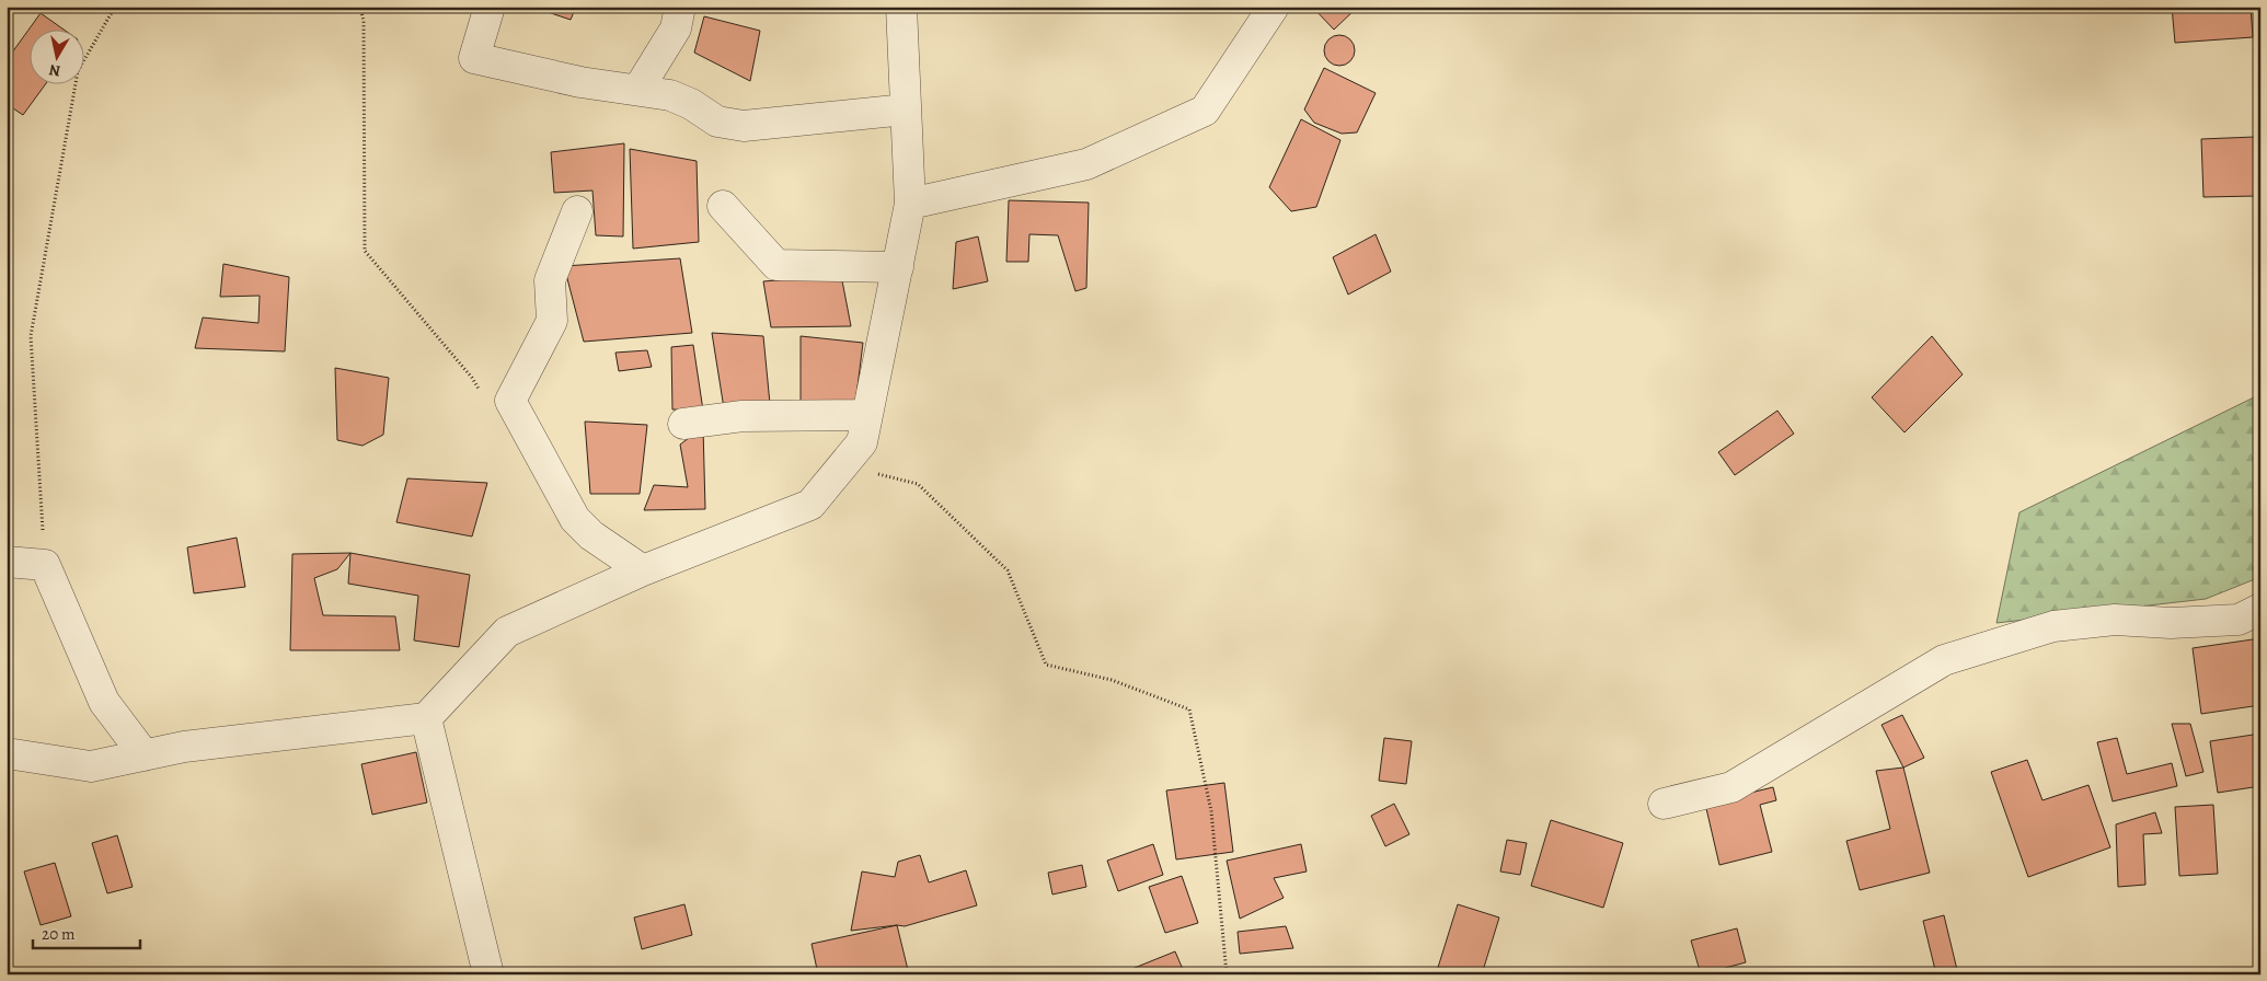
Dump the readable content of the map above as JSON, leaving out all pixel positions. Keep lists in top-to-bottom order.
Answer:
{
  "scale_bar": "20 m",
  "north": "bottom"
}
